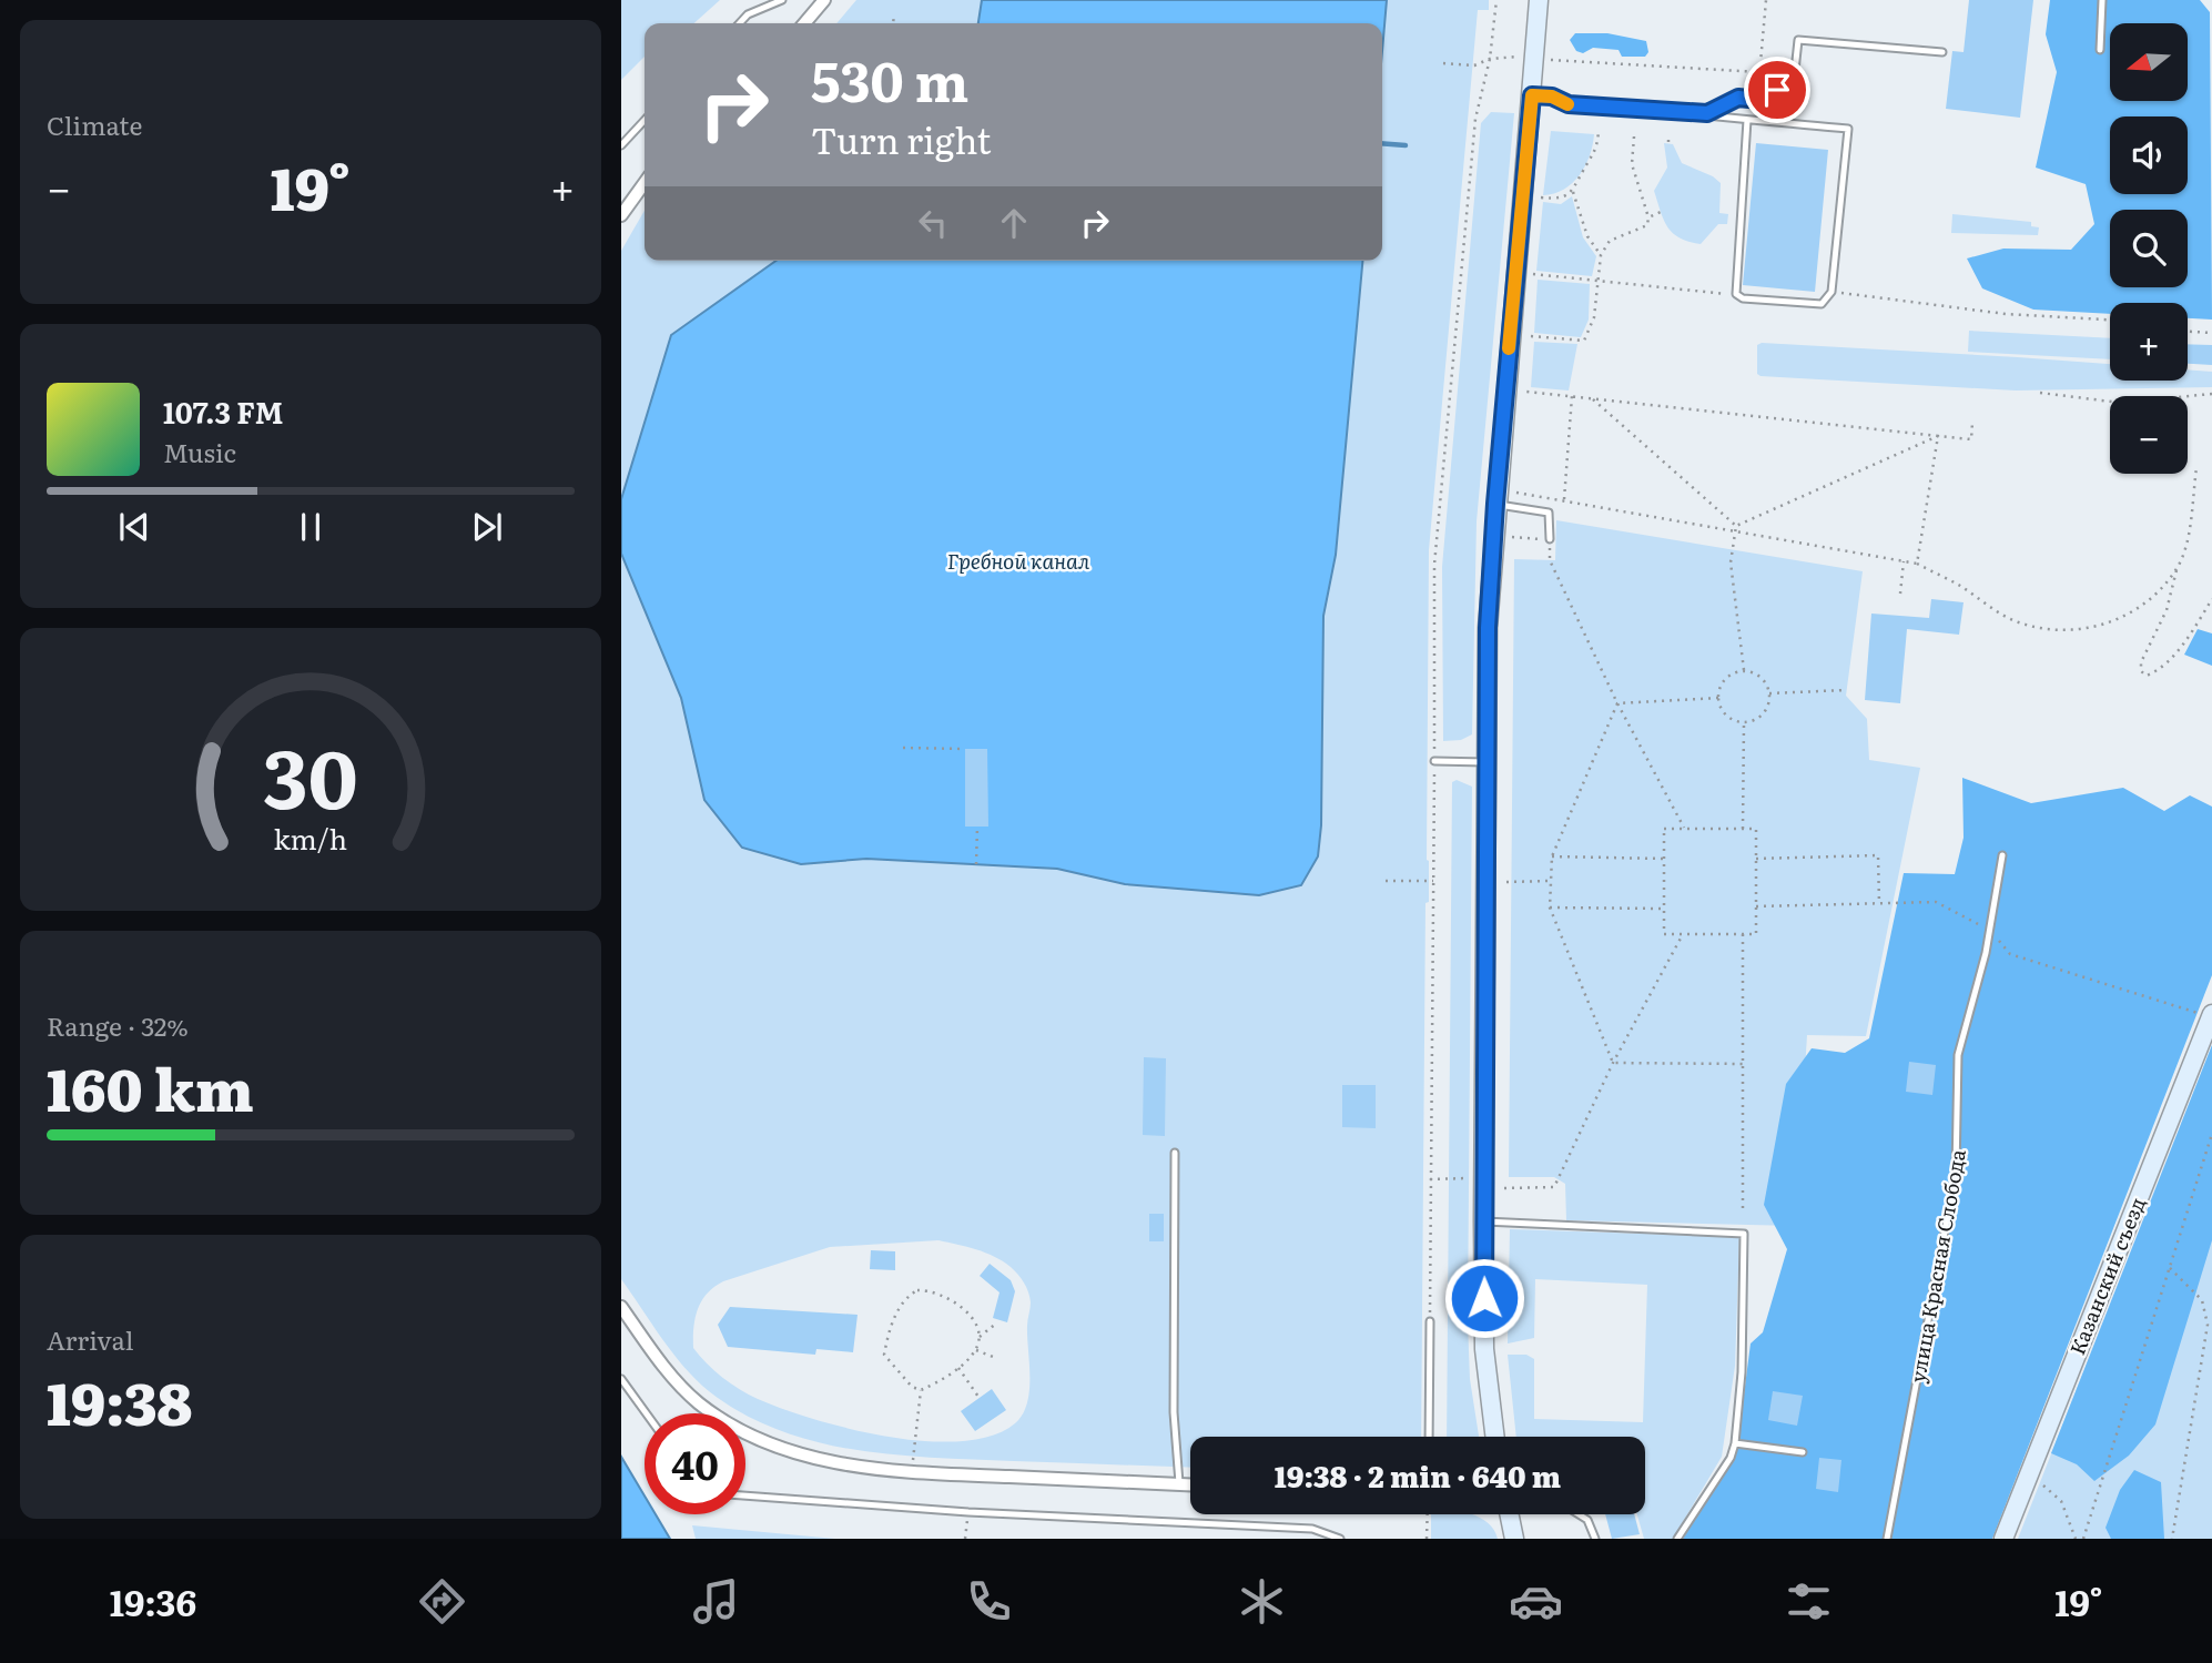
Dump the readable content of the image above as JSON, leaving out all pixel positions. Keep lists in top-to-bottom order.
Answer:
{
  "streets": {
    "street": ["Казанский съезд"],
    "lane": ["улица Красная Слобода"]
  },
  "water": ["Гребной канал"],
  "north": "left",
  "page": {
    "tile": [
      "Climate",
      ["Range · 32%", "160 km"],
      ["Arrival", "19:38"]
    ],
    "map_buttons": ["+", "−"],
    "turn": ["530 m", "Turn right"],
    "heat": ["−", "19°", "+"],
    "song": ["107.3 FM", "Music"],
    "limit": "40",
    "trip": "19:38 · 2 min · 640 m",
    "tabs": ["19:36", "19°"],
    "gauge": ["30", "km/h"]
  }
}
